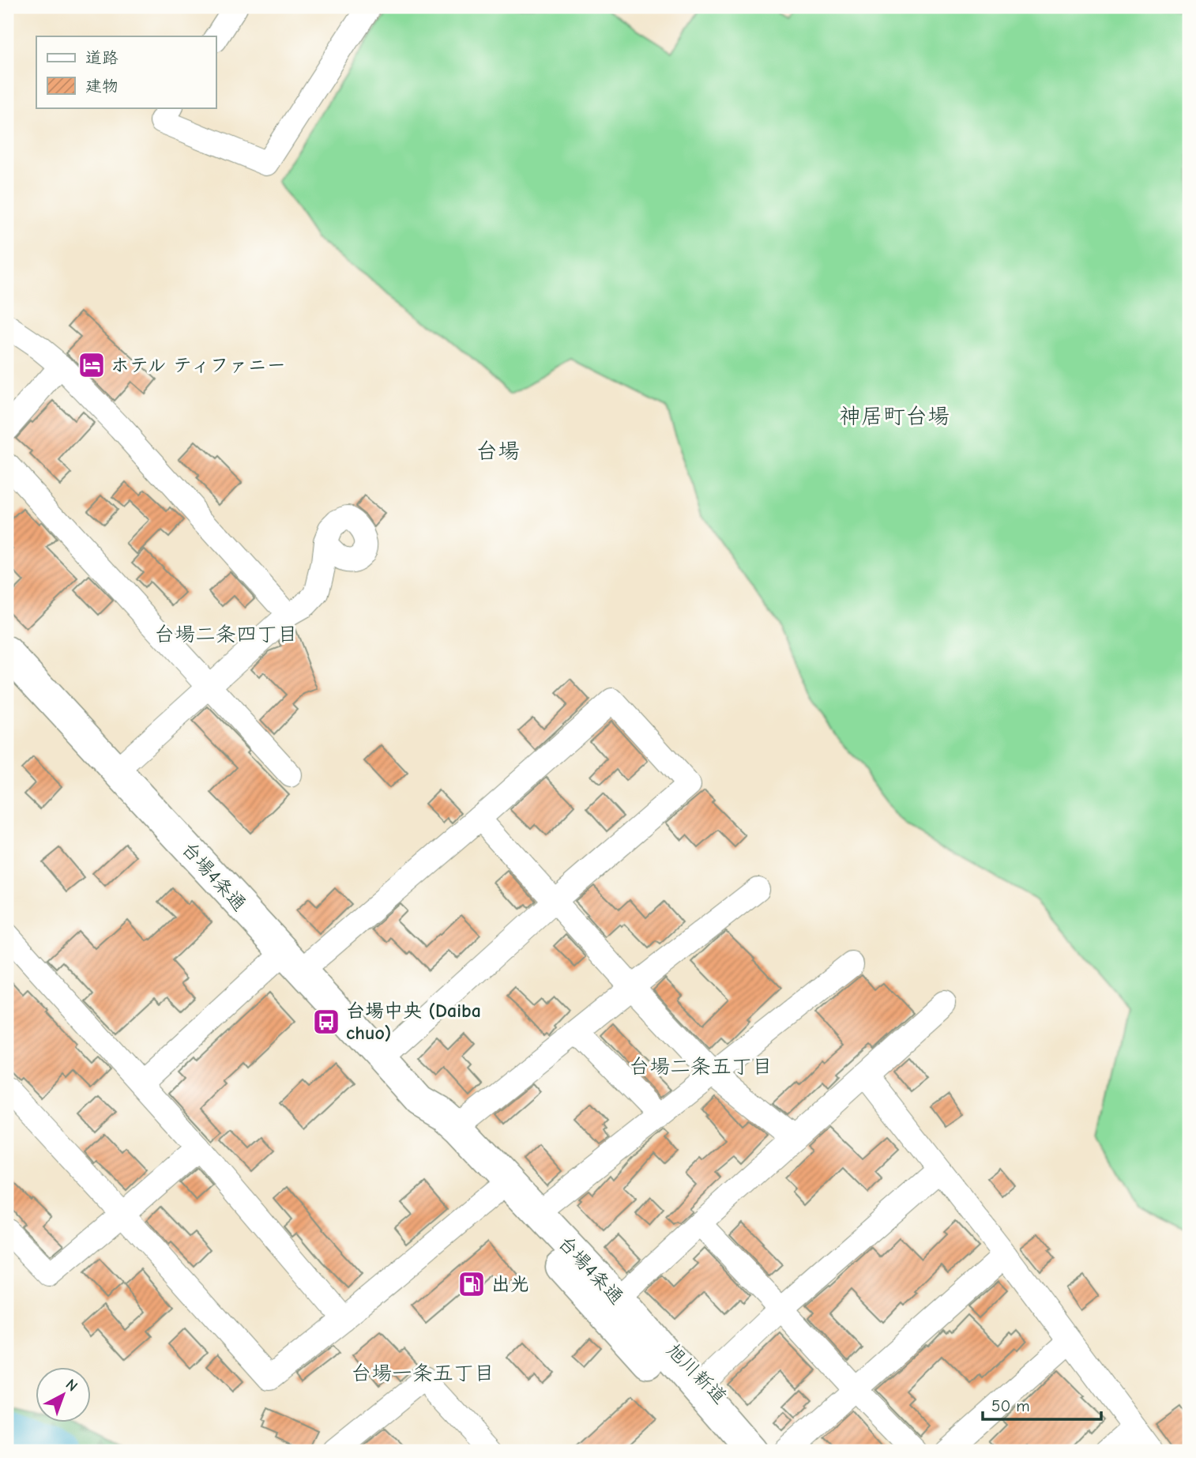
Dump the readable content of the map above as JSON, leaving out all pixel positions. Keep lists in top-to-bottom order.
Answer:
{
  "streets": {
    "highway": ["台場4条通", "旭川新道"]
  },
  "crossings": [
    ["台場4条通", "旭川新道"]
  ],
  "districts": [
    "神居町台場",
    "台場",
    "台場二条四丁目",
    "台場二条五丁目",
    "台場一条五丁目"
  ],
  "places": {
    "hotel": ["ホテル ティファニー"],
    "bus stop": ["台場中央 (Daiba chuo)"],
    "fuel station": ["出光"]
  },
  "legend": ["道路", "建物"],
  "scale_bar": "50 m",
  "north": "top right"
}
